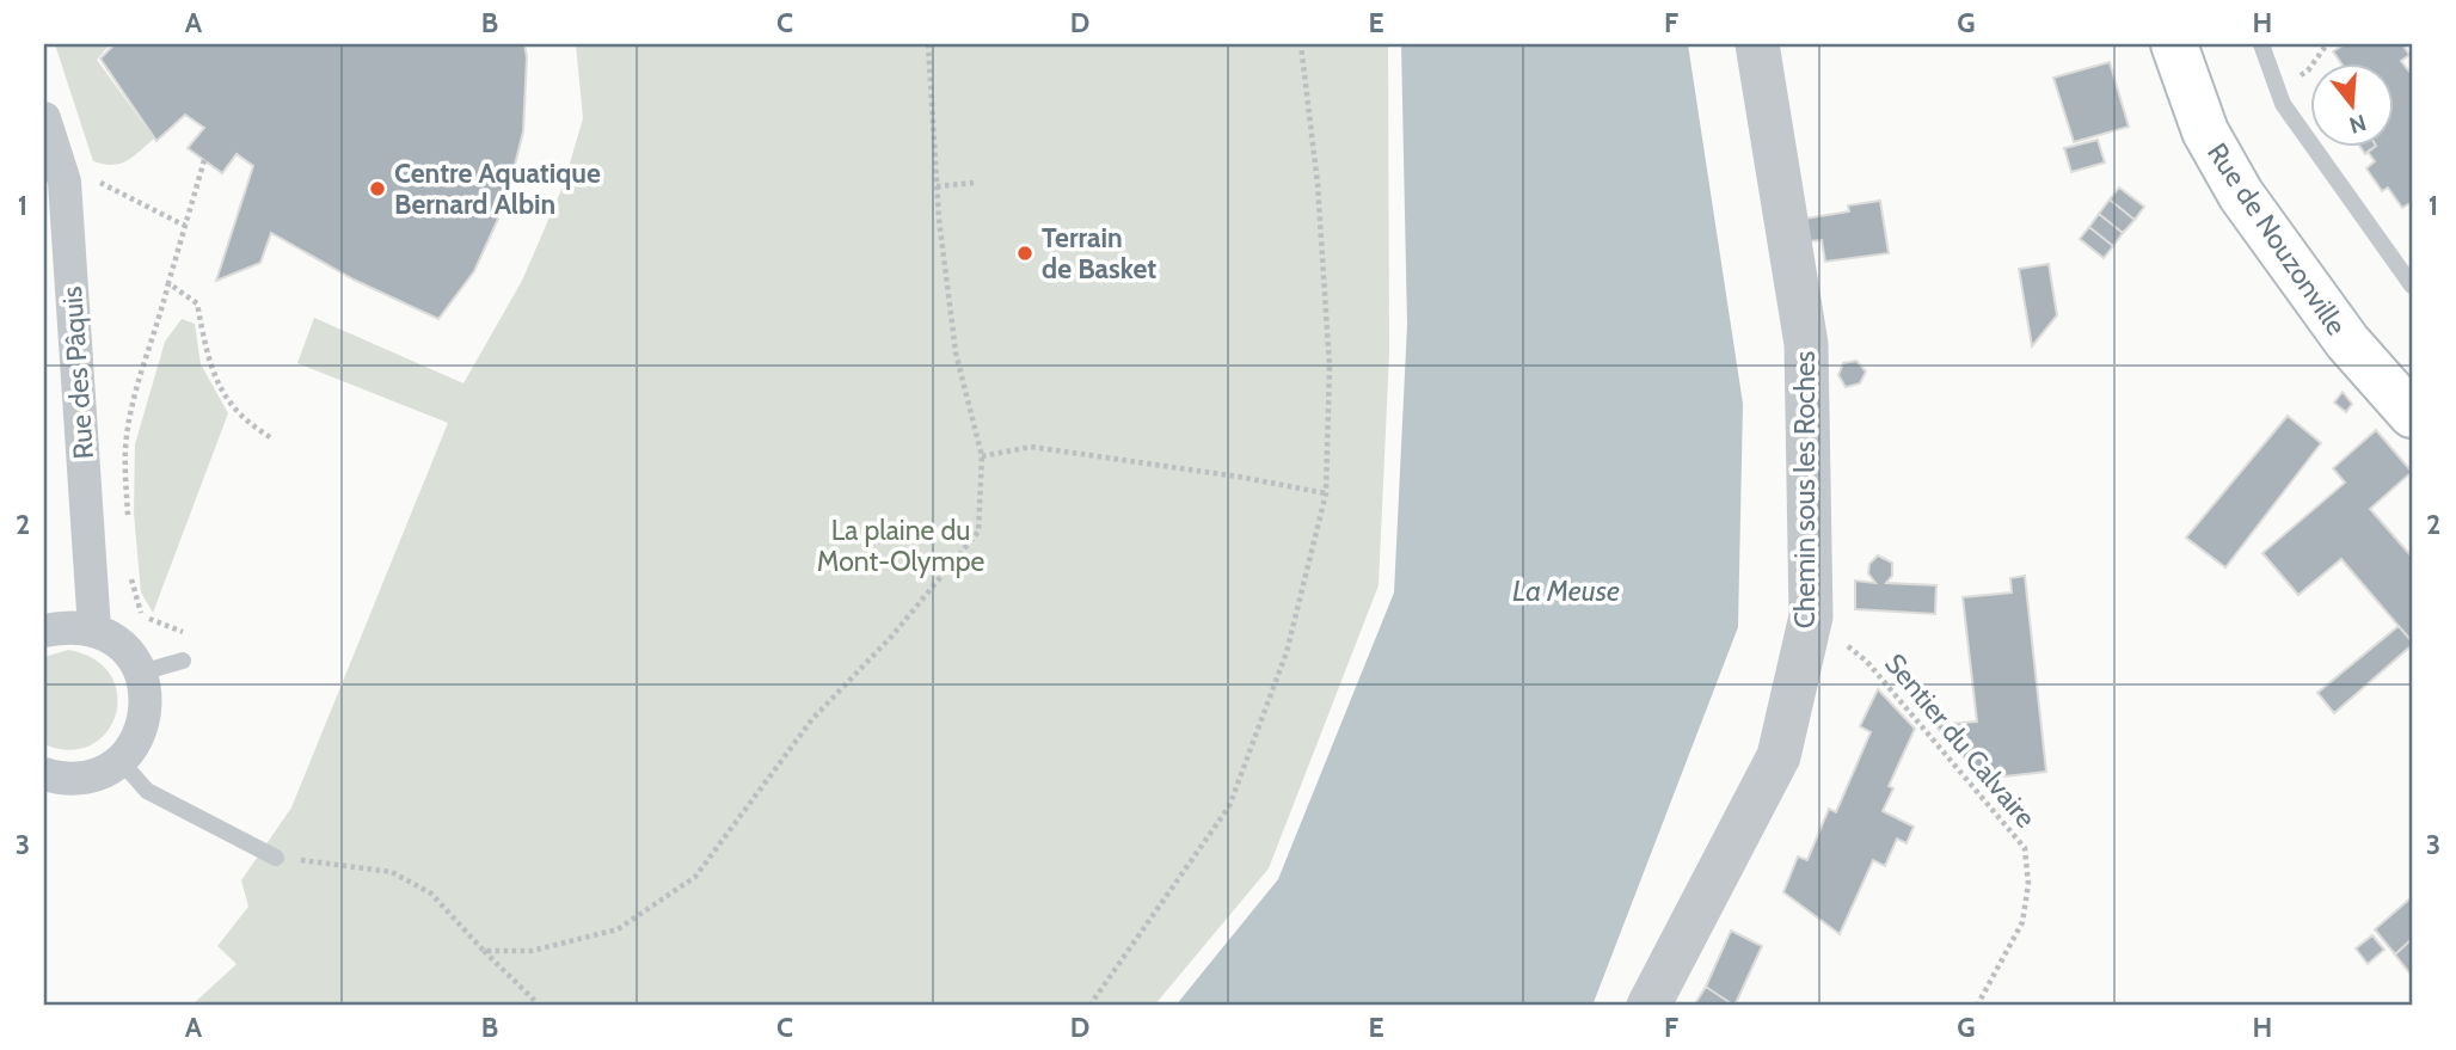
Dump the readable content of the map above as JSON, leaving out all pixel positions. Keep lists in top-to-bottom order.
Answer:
{
  "streets": {
    "main road": ["Rue de Nouzonville"],
    "street": ["Rue des Pâquis", "Chemin sous les Roches"],
    "path": ["Sentier du Calvaire"]
  },
  "crossings": [
    ["Chemin sous les Roches", "Sentier du Calvaire"]
  ],
  "water": ["La Meuse"],
  "parks": ["La plaine du Mont-Olympe"],
  "places": ["Centre Aquatique Bernard Albin", "Terrain de Basket"],
  "north": "bottom",
  "grid": {
    "columns": [
      "A",
      "B",
      "C",
      "D",
      "E",
      "F",
      "G",
      "H"
    ],
    "rows": ["1", "2", "3"]
  }
}
